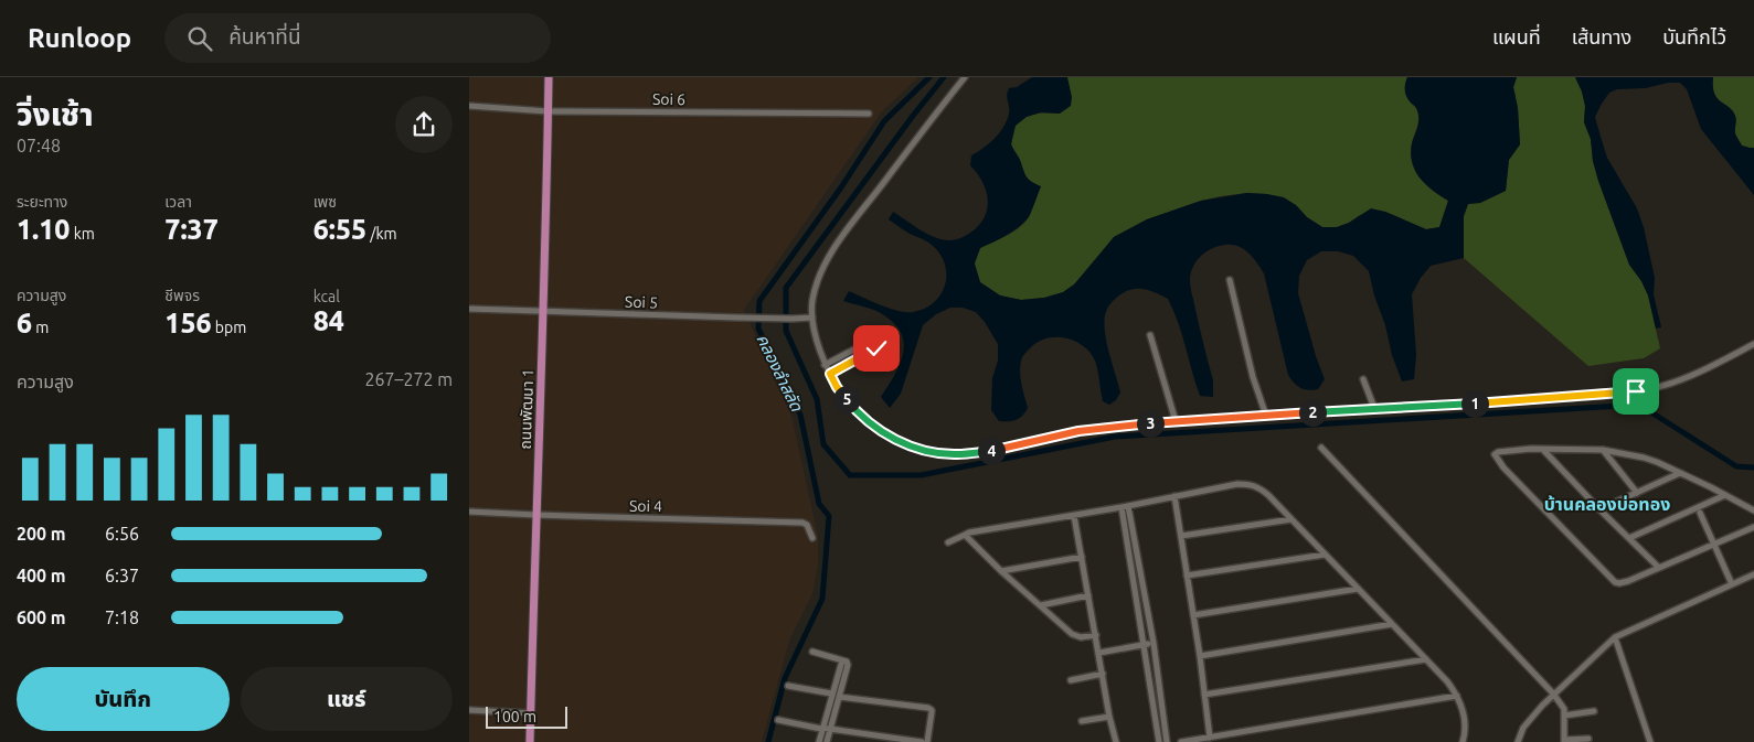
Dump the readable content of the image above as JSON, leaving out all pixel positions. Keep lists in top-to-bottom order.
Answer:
{
  "streets": {
    "main road": ["ถนนพัฒนา 1"],
    "street": ["Soi 6", "Soi 5", "Soi 4"]
  },
  "crossings": [
    ["Soi 6", "ถนนพัฒนา 1"],
    ["Soi 5", "ถนนพัฒนา 1"],
    ["ถนนพัฒนา 1", "Soi 4"]
  ],
  "districts": ["บ้านคลองบ่อทอง"],
  "water": ["คลองลำสลัด"],
  "scale_bar": "100 m",
  "page": {
    "header": "Runloop",
    "search": "ค้นหาที่นี่",
    "nav": ["แผนที่", "เส้นทาง", "บันทึกไว้"],
    "heading": ["วิ่งเช้า", "07:48"],
    "stats": [
      ["ระยะทาง", "1.10 km"],
      ["เวลา", "7:37"],
      ["เพซ", "6:55 /km"],
      ["ความสูง", "6 m"],
      ["ชีพจร", "156 bpm"],
      ["kcal", "84"]
    ],
    "chart": ["ความสูง", "267–272 m"],
    "pins": [
      "5",
      "1",
      "2",
      "3",
      "4"
    ],
    "list": [
      {
        "name": "200 m",
        "note": "6:56"
      },
      {
        "name": "400 m",
        "note": "6:37"
      },
      {
        "name": "600 m",
        "note": "7:18"
      }
    ],
    "buttons": ["บันทึก", "แชร์"],
    "scale": "100 m"
  }
}
